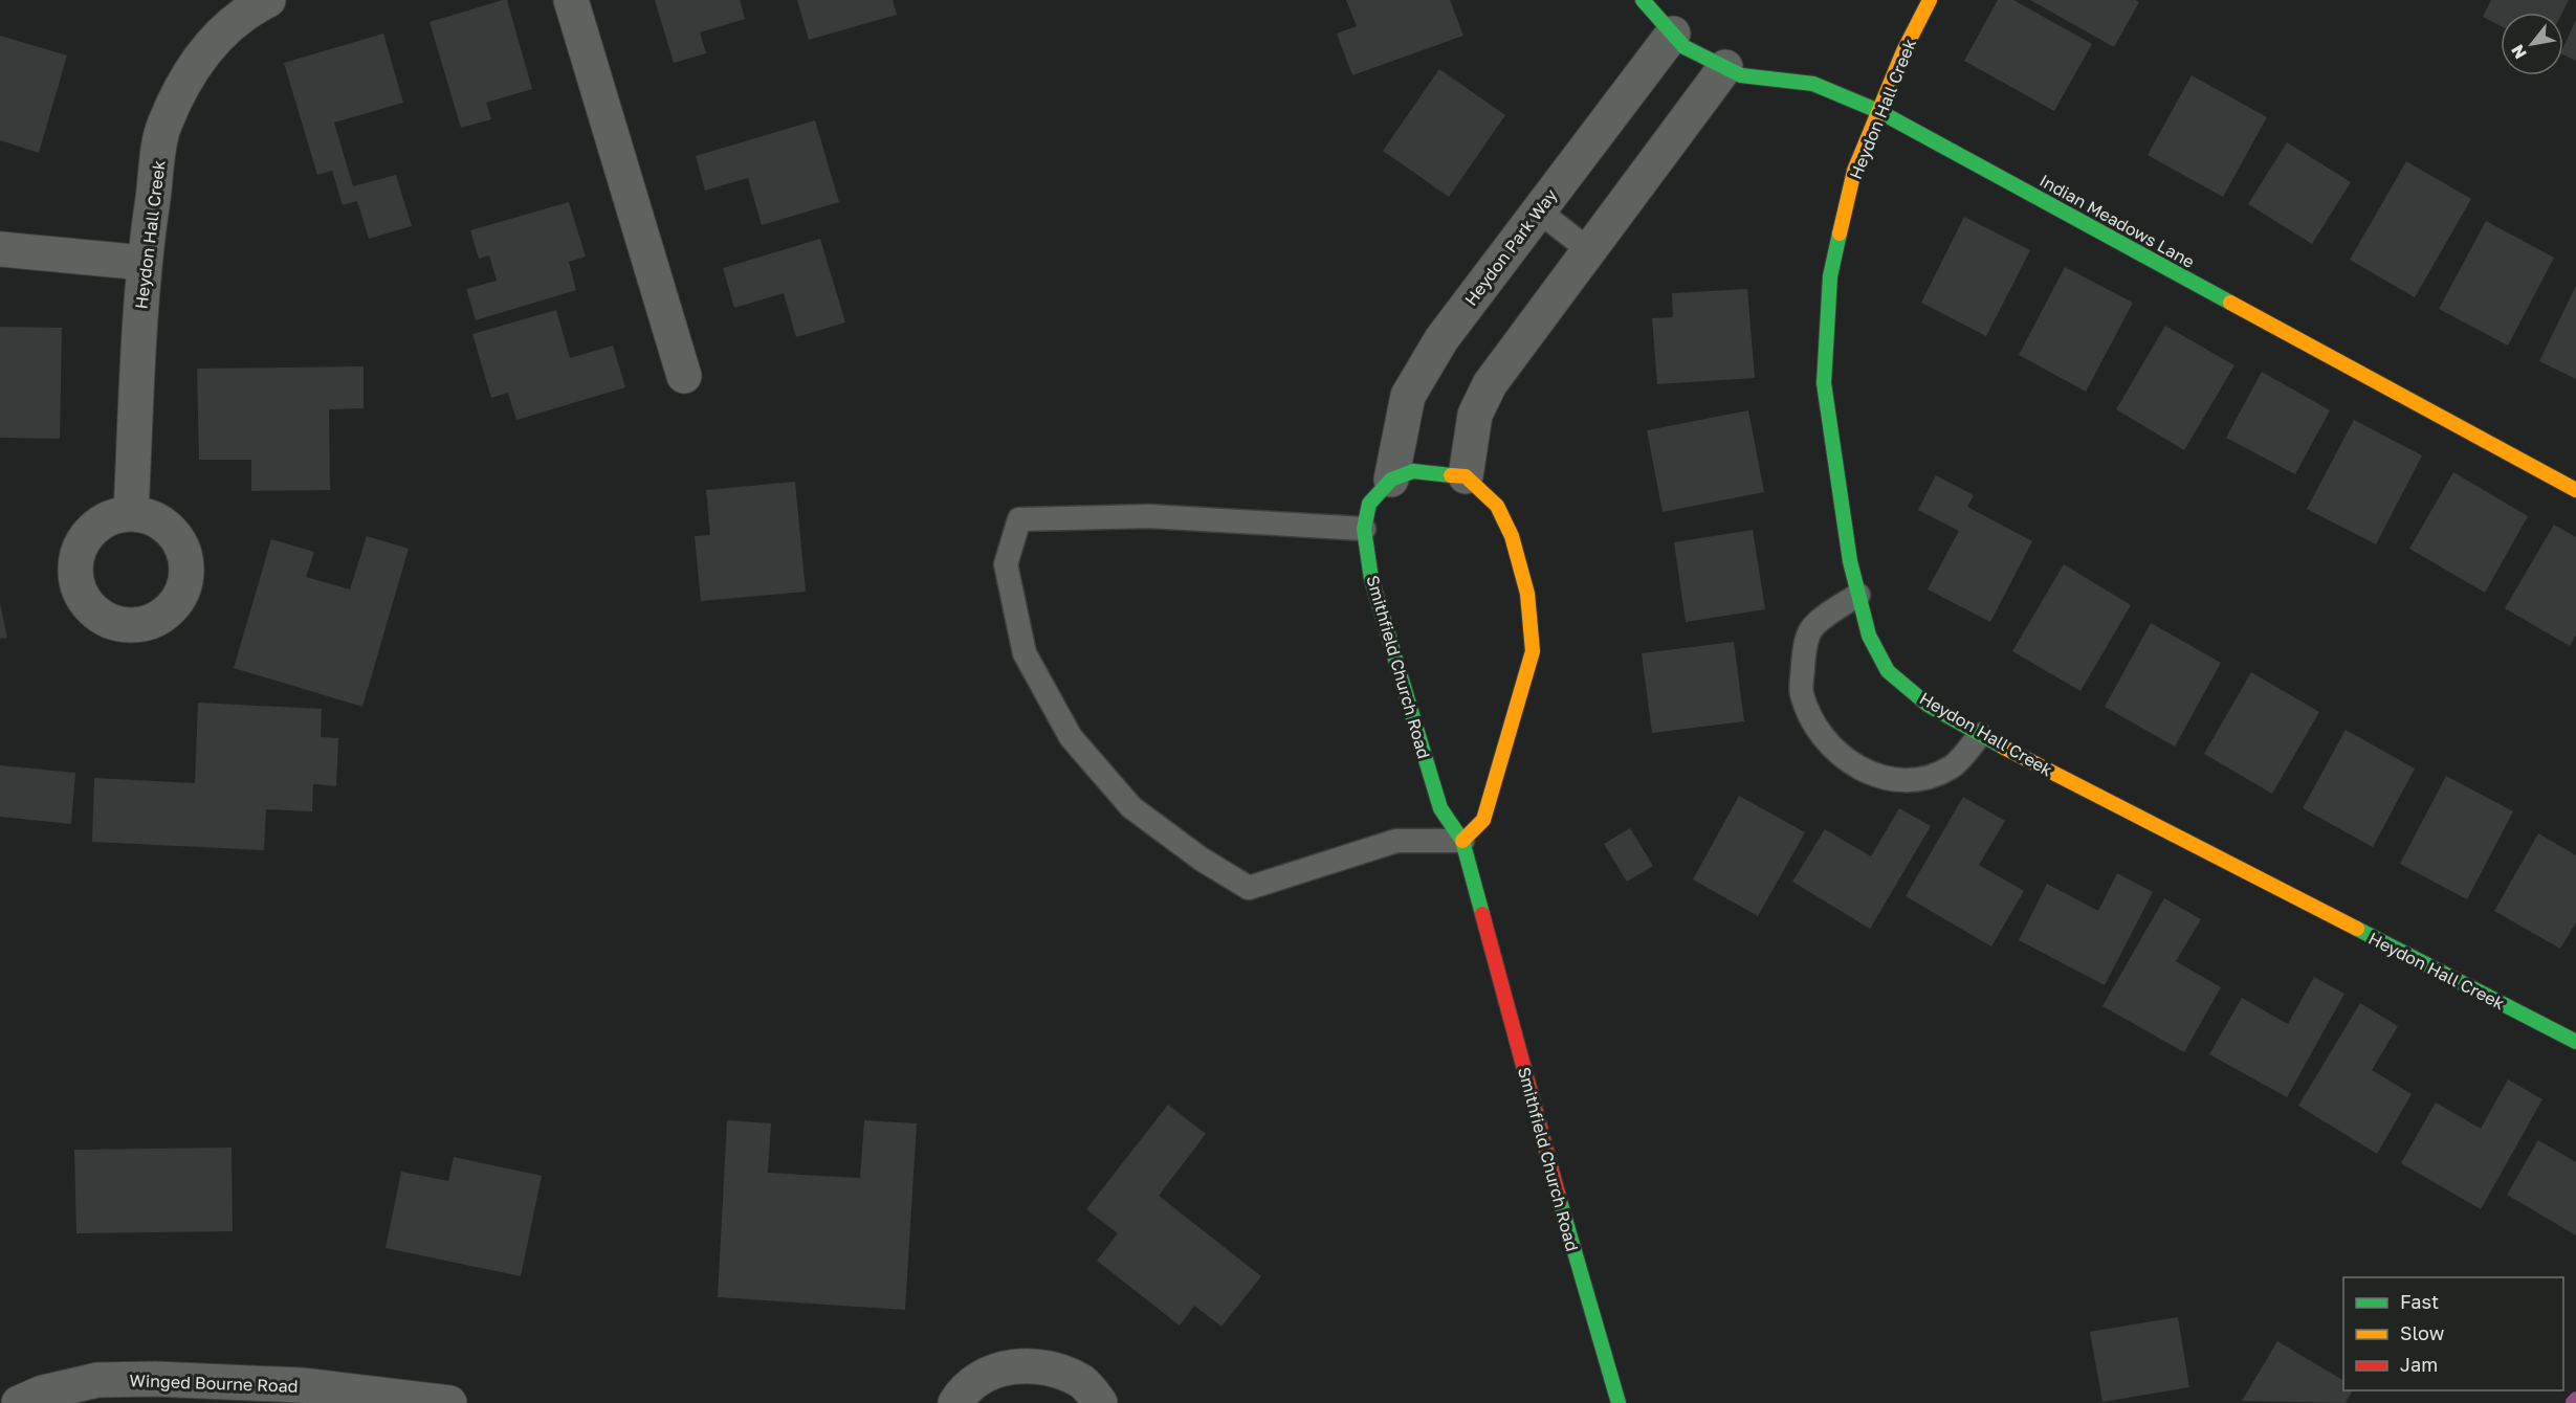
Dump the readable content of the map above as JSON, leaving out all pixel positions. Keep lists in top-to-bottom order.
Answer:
{
  "streets": {
    "street": [
      "Heydon Hall Creek",
      "Indian Meadows Lane",
      "Heydon Park Way",
      "Smithfield Church Road",
      "Winged Bourne Road"
    ]
  },
  "crossings": [
    ["Heydon Hall Creek", "Indian Meadows Lane"],
    ["Indian Meadows Lane", "Heydon Park Way"],
    ["Heydon Park Way", "Smithfield Church Road"]
  ],
  "legend": ["Fast", "Slow", "Jam"],
  "north": "bottom left"
}
